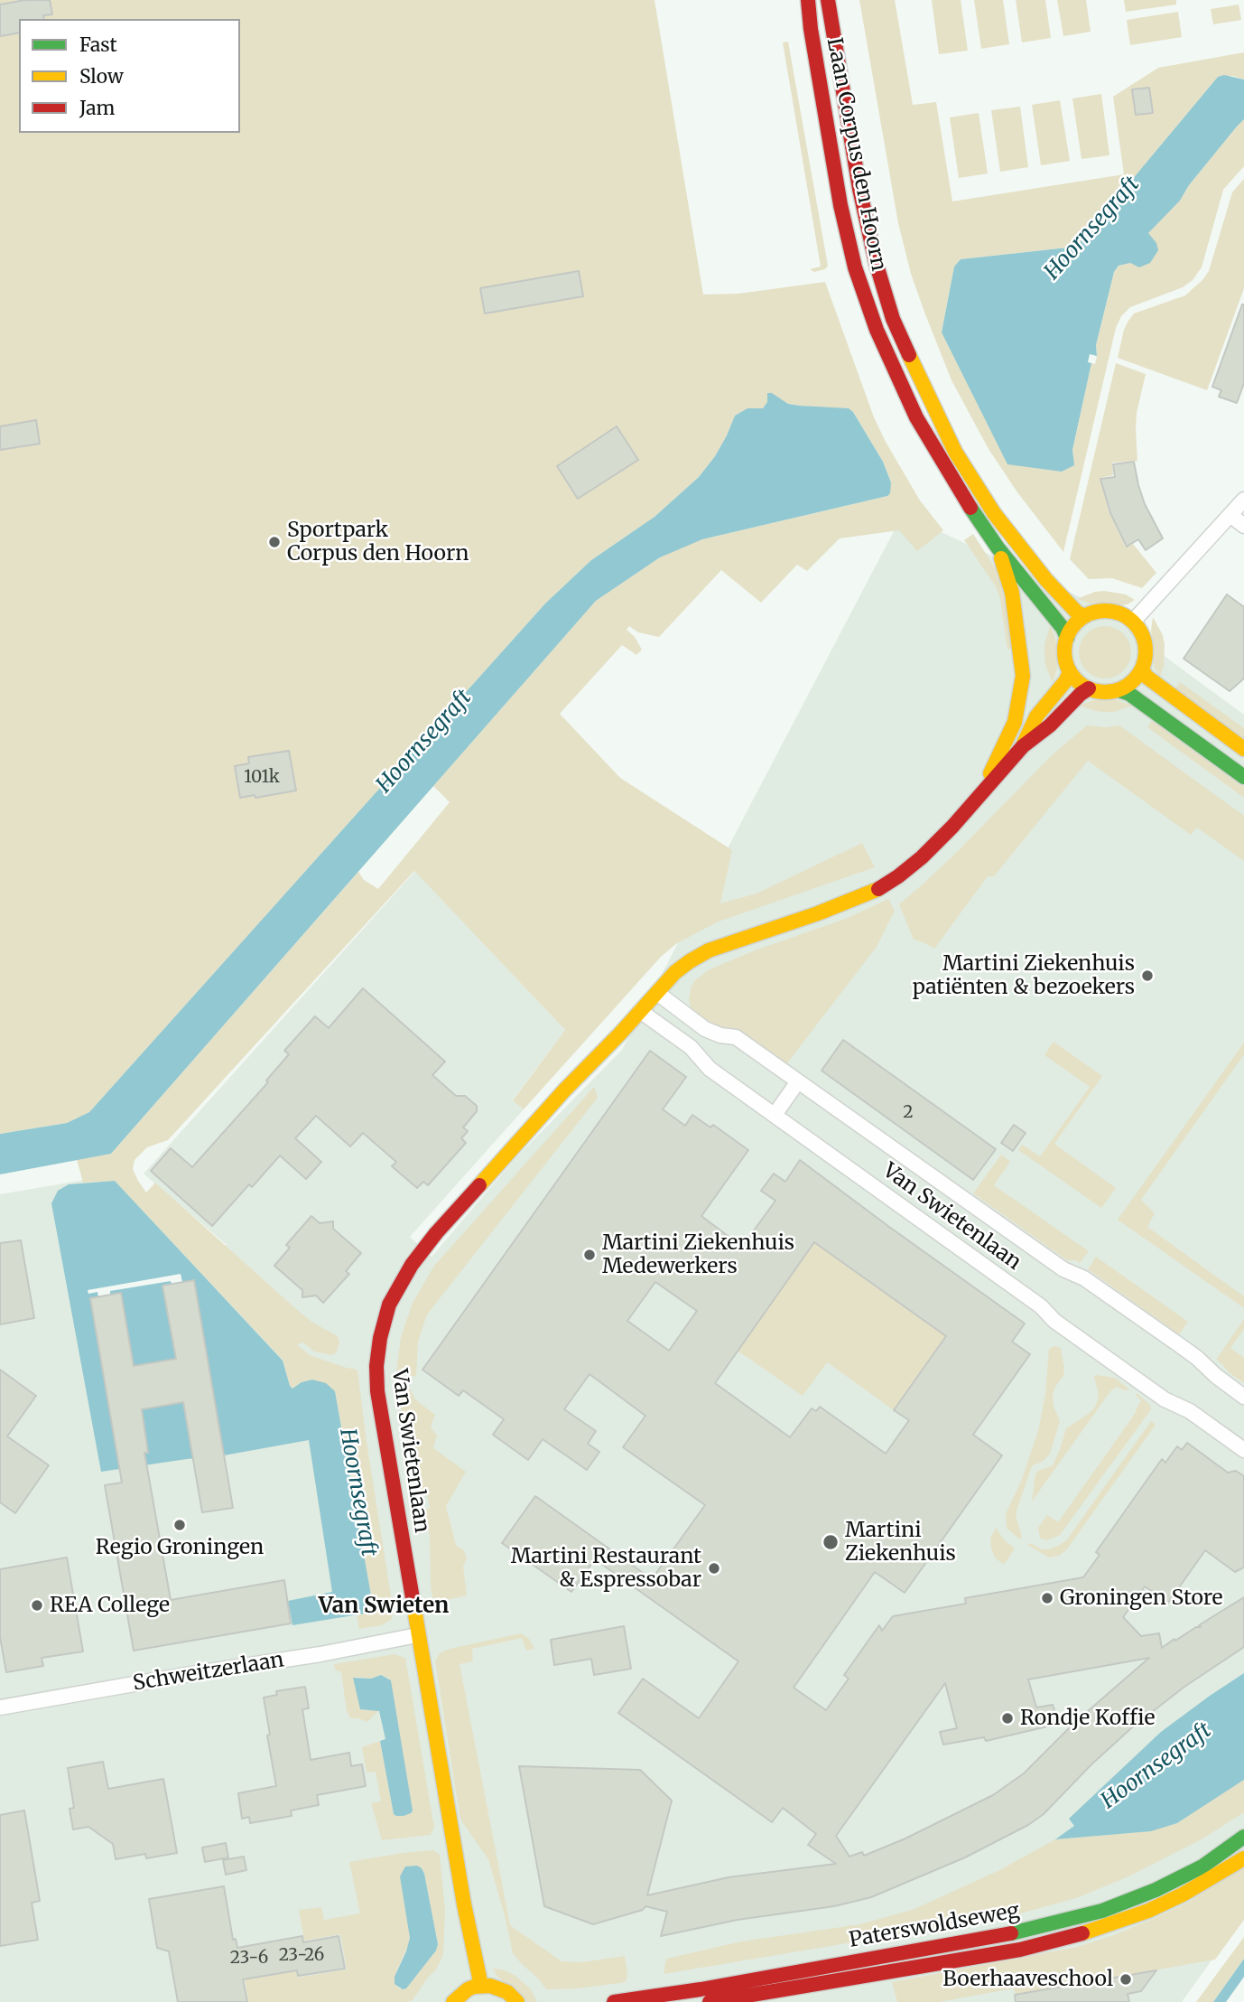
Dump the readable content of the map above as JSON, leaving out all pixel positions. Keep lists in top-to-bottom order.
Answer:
{
  "streets": {
    "main road": ["Laan Corpus den Hoorn", "Van Swietenlaan", "Paterswoldseweg"],
    "street": ["Schweitzerlaan"]
  },
  "crossings": [
    ["Laan Corpus den Hoorn", "Van Swietenlaan"],
    ["Van Swietenlaan", "Schweitzerlaan"]
  ],
  "districts": ["Van Swieten"],
  "water": ["Hoornsegraft"],
  "places": [
    "Sportpark Corpus den Hoorn",
    "Martini Ziekenhuis patiënten & bezoekers",
    "Martini Ziekenhuis Medewerkers",
    "Regio Groningen",
    "Martini Ziekenhuis",
    "Martini Restaurant & Espressobar",
    "Groningen Store",
    "REA College",
    "Rondje Koffie",
    "Boerhaaveschool"
  ],
  "house_numbers": [
    "101k",
    "2",
    "23-26",
    "23-6"
  ],
  "legend": ["Fast", "Slow", "Jam"]
}
